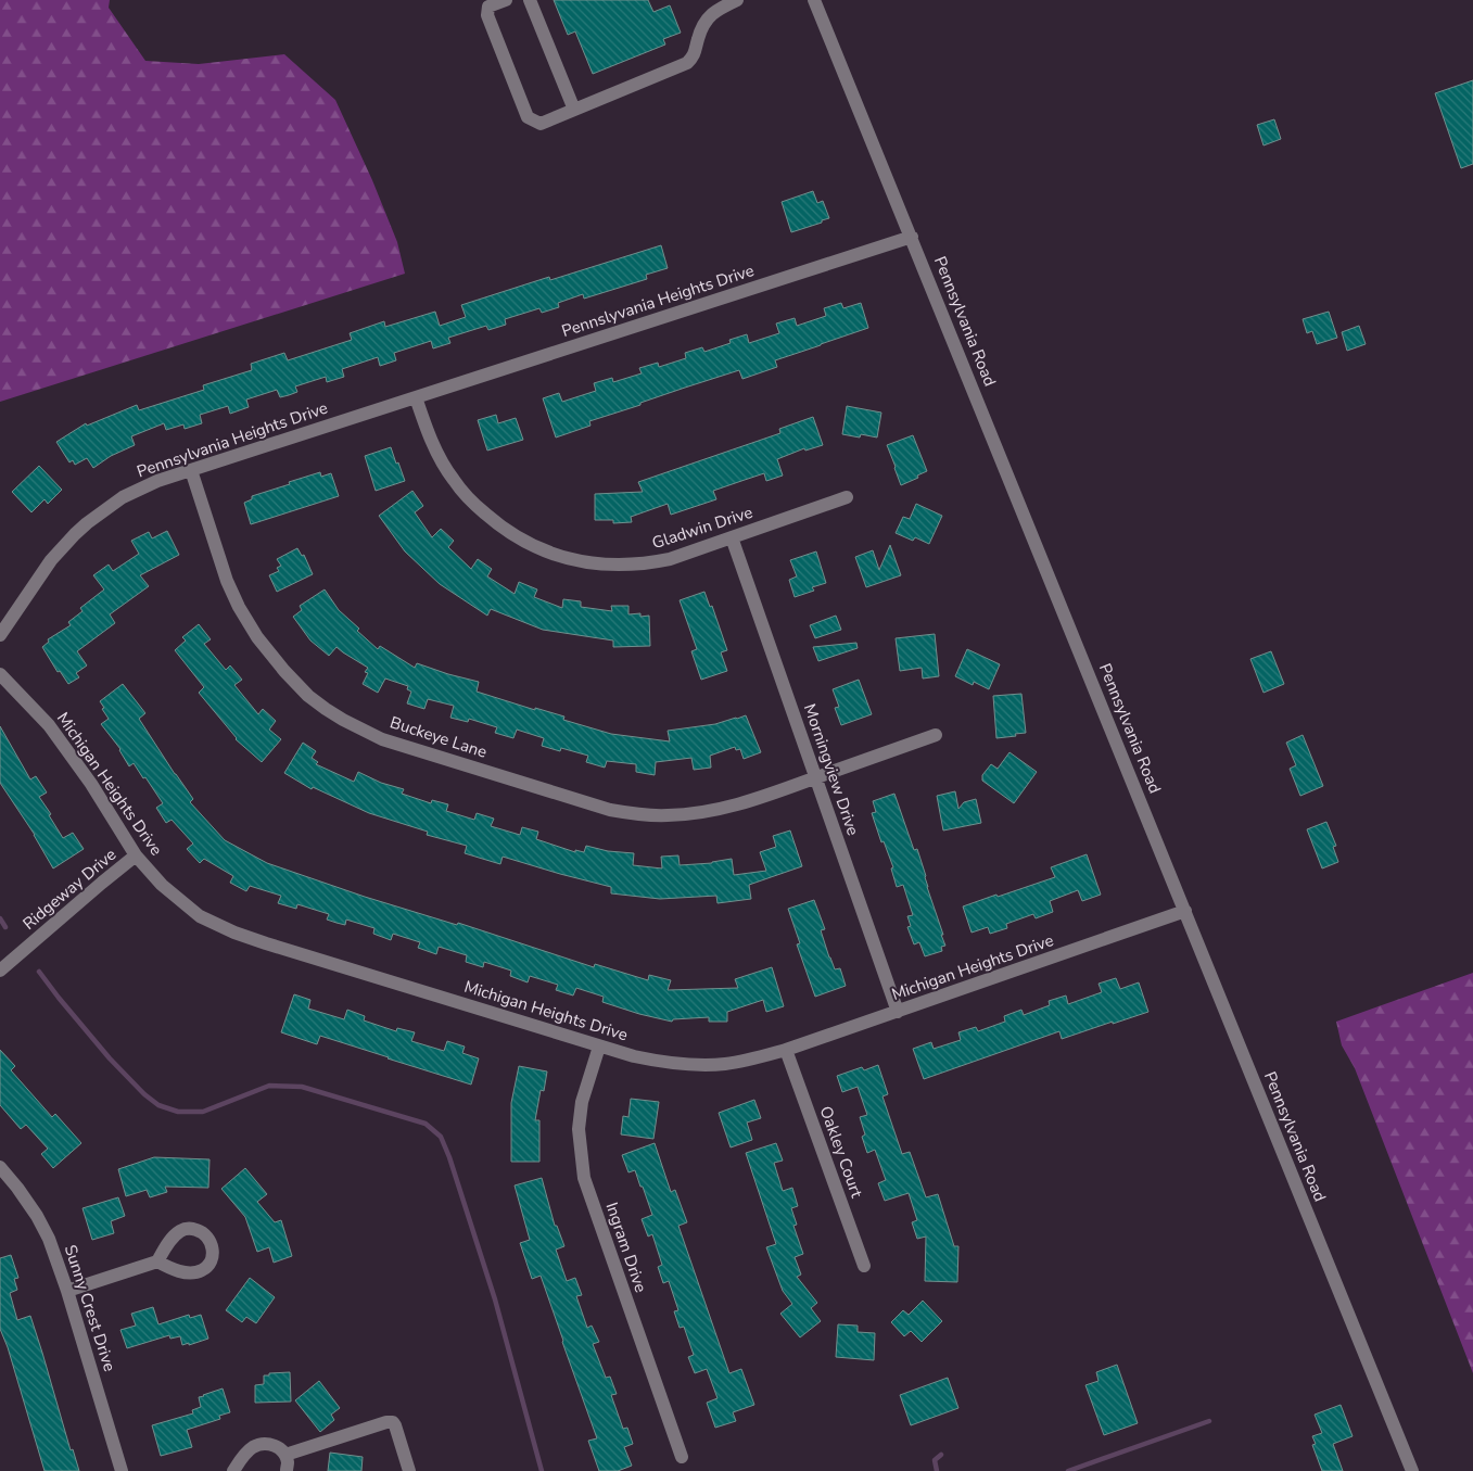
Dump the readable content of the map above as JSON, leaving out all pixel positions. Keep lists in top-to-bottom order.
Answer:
{
  "streets": {
    "street": [
      "Pennslyvania Heights Drive",
      "Pennsylvania Road",
      "Pennsylvania Heights Drive",
      "Gladwin Drive",
      "Buckeye Lane",
      "Morningview Drive",
      "Michigan Heights Drive",
      "Ridgeway Drive",
      "Oakley Court",
      "Ingram Drive",
      "Sunny Crest Drive"
    ]
  },
  "crossings": [
    ["Pennslyvania Heights Drive", "Pennsylvania Road"],
    ["Pennslyvania Heights Drive", "Pennsylvania Heights Drive"],
    ["Pennslyvania Heights Drive", "Gladwin Drive"],
    ["Pennsylvania Road", "Michigan Heights Drive"],
    ["Pennsylvania Heights Drive", "Gladwin Drive"],
    ["Pennsylvania Heights Drive", "Buckeye Lane"],
    ["Gladwin Drive", "Morningview Drive"],
    ["Buckeye Lane", "Morningview Drive"],
    ["Morningview Drive", "Michigan Heights Drive"],
    ["Michigan Heights Drive", "Ridgeway Drive"],
    ["Michigan Heights Drive", "Oakley Court"],
    ["Michigan Heights Drive", "Ingram Drive"]
  ]
}
